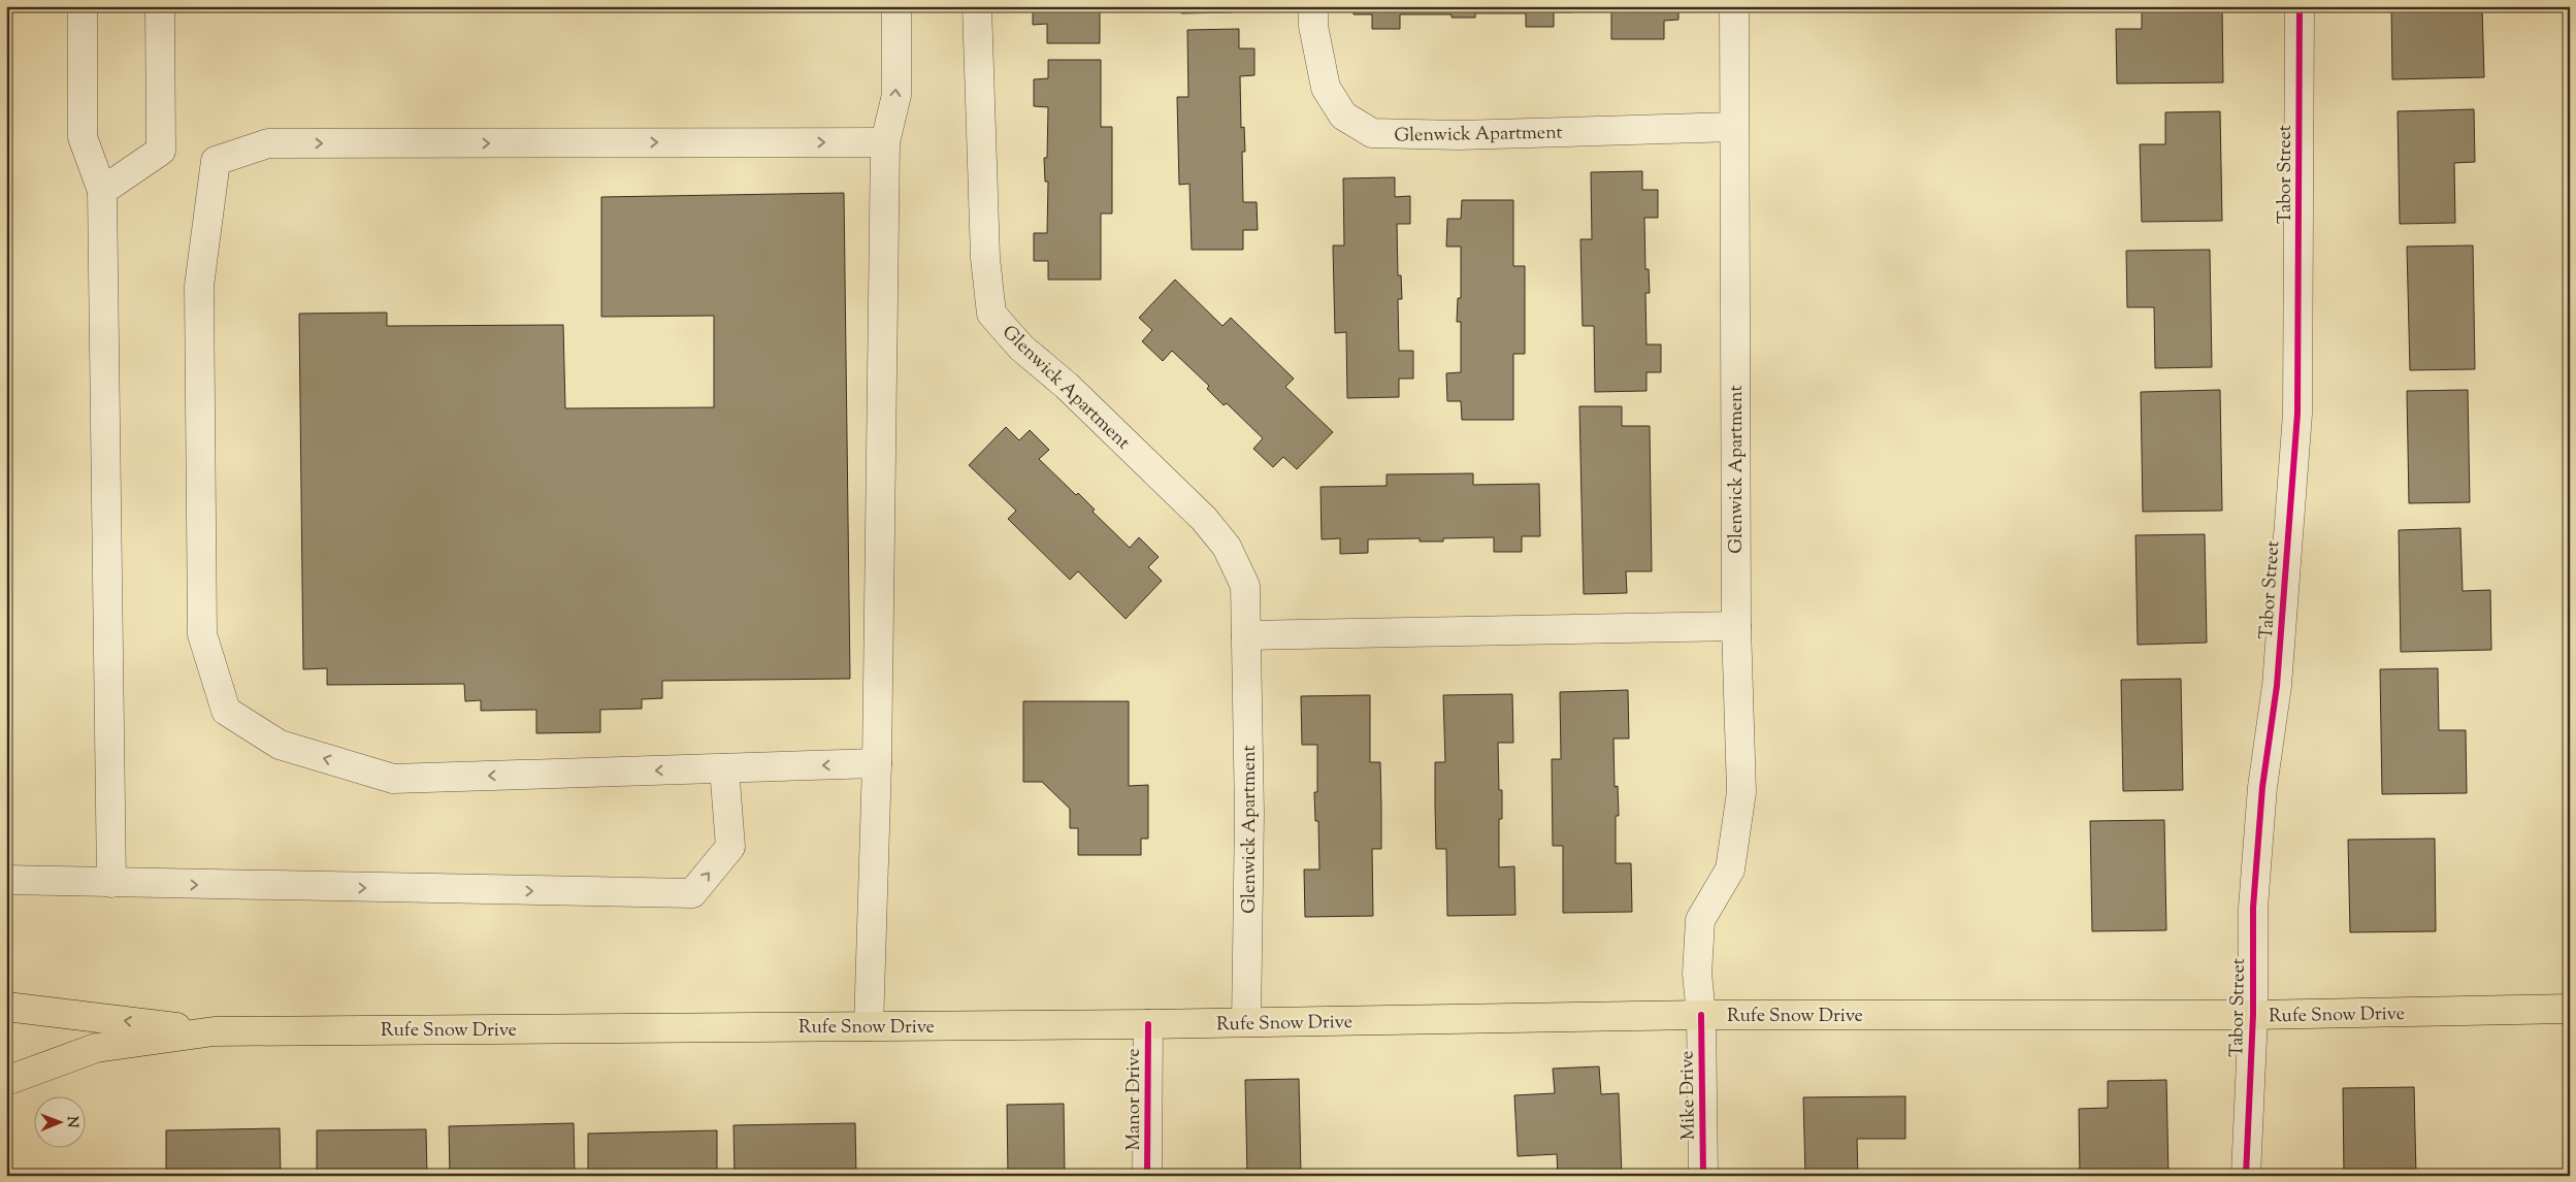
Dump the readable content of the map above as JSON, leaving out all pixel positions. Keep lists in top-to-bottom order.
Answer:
{
  "streets": {
    "main road": ["Rufe Snow Drive"],
    "street": [
      "Glenwick Apartment",
      "Tabor Street",
      "Mike Drive",
      "Manor Drive"
    ]
  },
  "crossings": [
    ["Glenwick Apartment", "Rufe Snow Drive"],
    ["Glenwick Apartment", "Mike Drive"],
    ["Tabor Street", "Rufe Snow Drive"],
    ["Rufe Snow Drive", "Mike Drive"],
    ["Rufe Snow Drive", "Manor Drive"]
  ],
  "north": "right"
}
